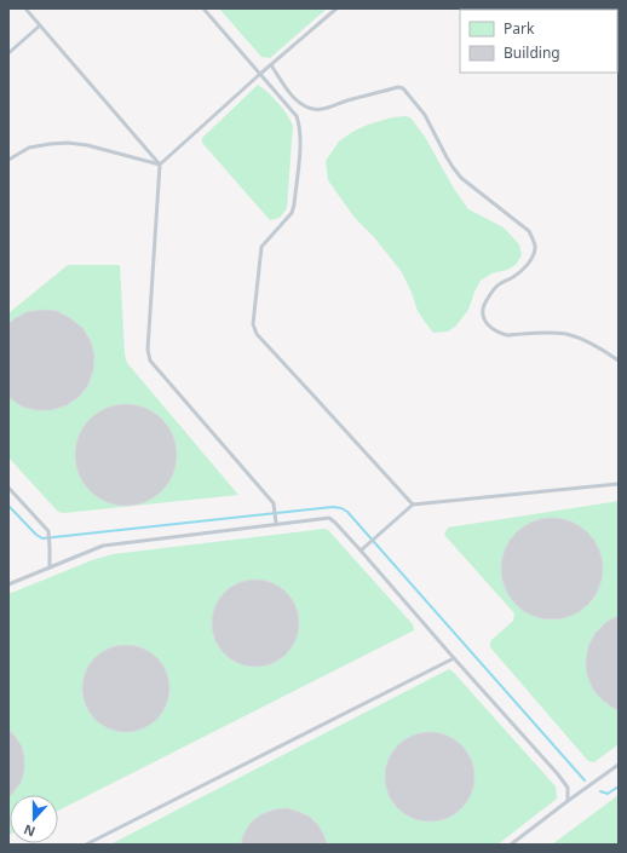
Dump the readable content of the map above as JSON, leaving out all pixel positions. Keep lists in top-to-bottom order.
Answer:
{
  "legend": ["Park", "Building"],
  "north": "bottom"
}
